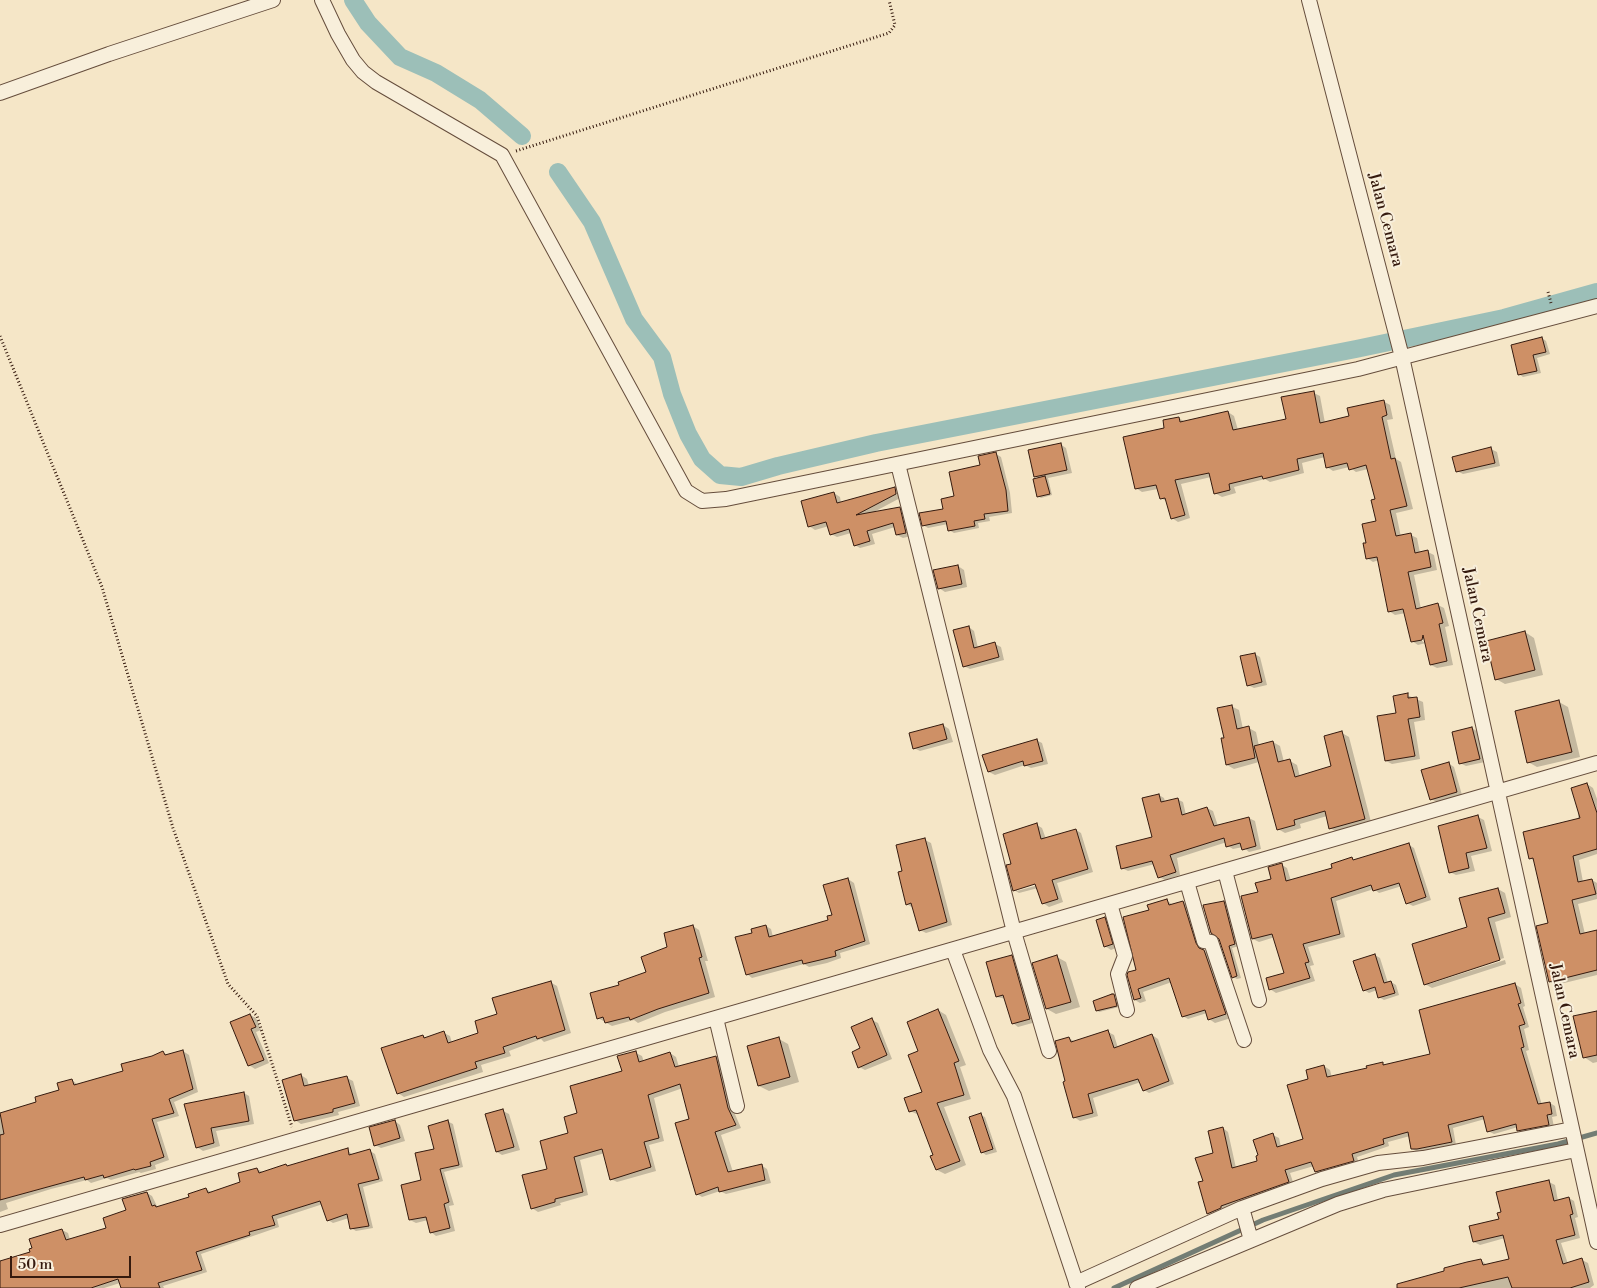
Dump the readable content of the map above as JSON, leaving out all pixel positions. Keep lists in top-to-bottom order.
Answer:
{
  "streets": {
    "street": ["Jalan Cemara"]
  },
  "scale_bar": "50 m"
}
